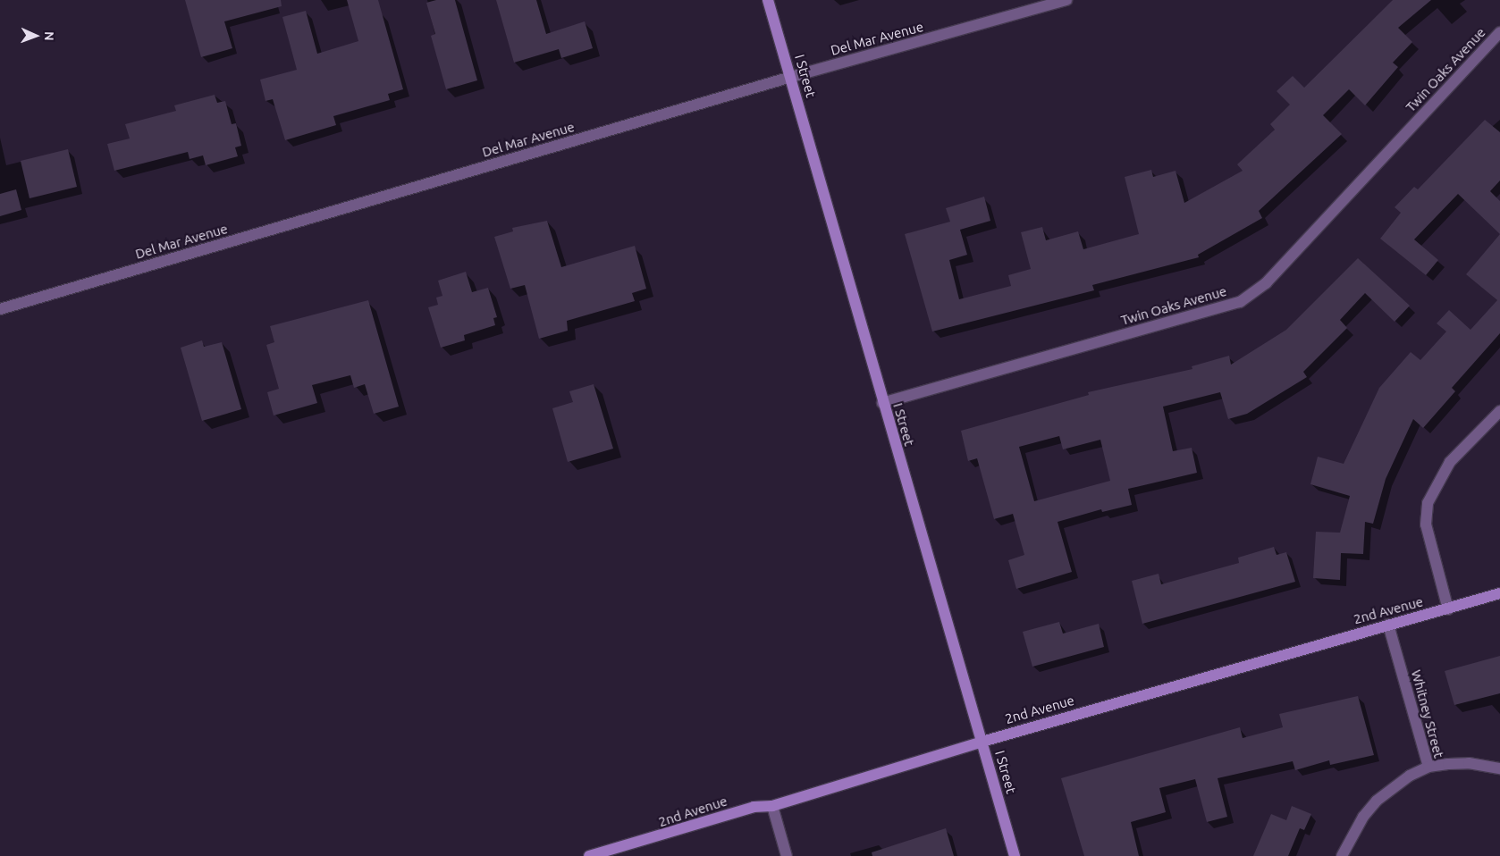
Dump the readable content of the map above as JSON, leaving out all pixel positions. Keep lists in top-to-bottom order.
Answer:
{
  "streets": {
    "street": [
      "Del Mar Avenue",
      "Twin Oaks Avenue",
      "I Street",
      "2nd Avenue",
      "Whitney Street"
    ]
  },
  "crossings": [
    ["Del Mar Avenue", "I Street"],
    ["Twin Oaks Avenue", "I Street"],
    ["I Street", "2nd Avenue"],
    ["2nd Avenue", "Whitney Street"]
  ],
  "north": "right"
}
